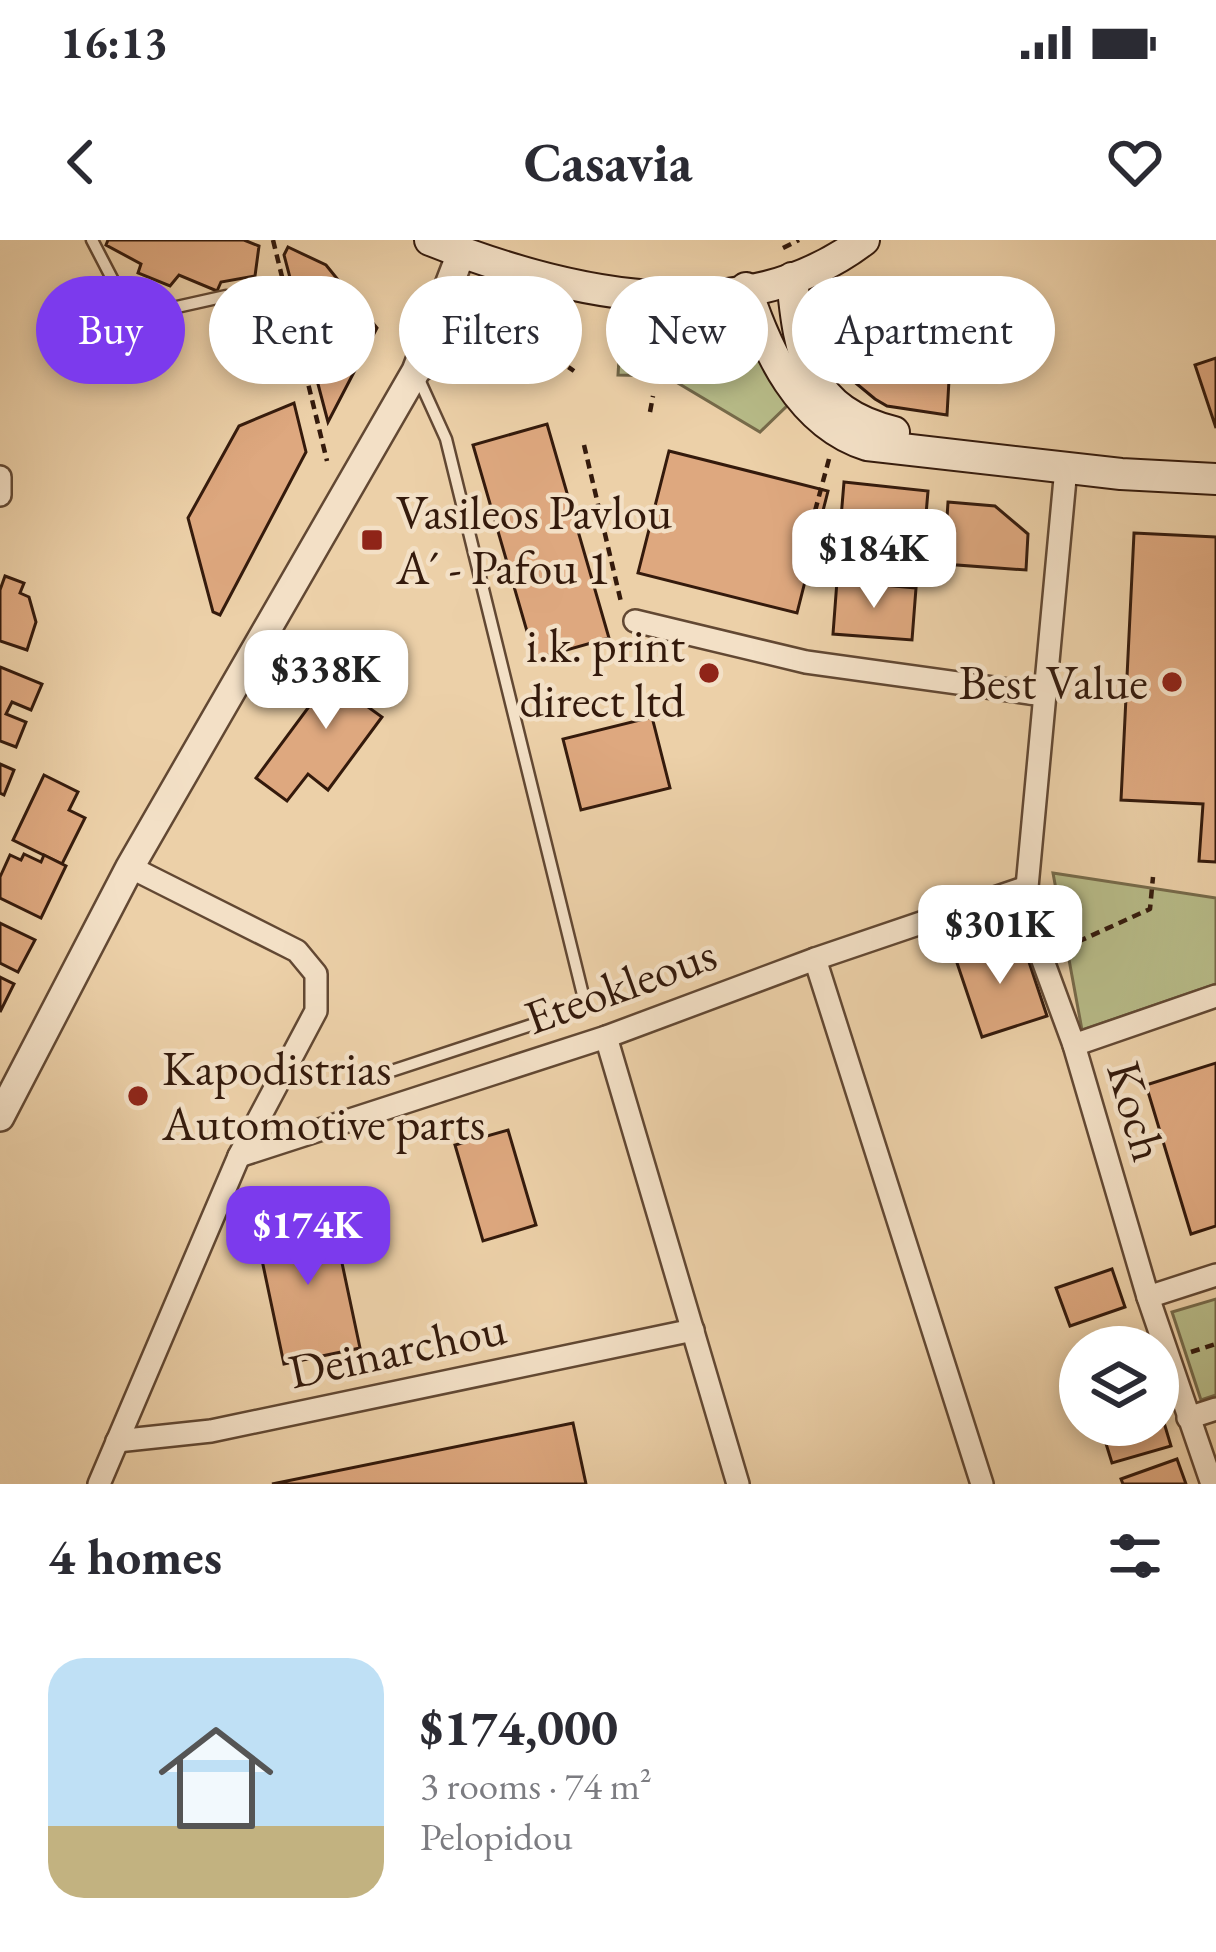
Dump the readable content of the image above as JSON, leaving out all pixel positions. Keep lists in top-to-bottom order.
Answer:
{
  "streets": {
    "street": ["Eteokleous", "Koch", "Deinarchou"]
  },
  "crossings": [
    ["Eteokleous", "Koch"]
  ],
  "places": {
    "transit": ["Vasileos Pavlou A´ - Pafou 1"],
    "other": ["i.k. print direct ltd", "Best Value", "Kapodistrias Automotive parts"]
  },
  "page": {
    "status": "16:13",
    "header": "Casavia",
    "chip": [
      "Buy",
      "Rent",
      "Filters",
      "New",
      "Apartment"
    ],
    "price": [
      "$184K",
      "$338K",
      "$301K",
      "$174K"
    ],
    "heading": "4 homes",
    "list": [
      {
        "name": "$174,000",
        "note": "3 rooms · 74 m² · Pelopidou"
      }
    ]
  }
}
